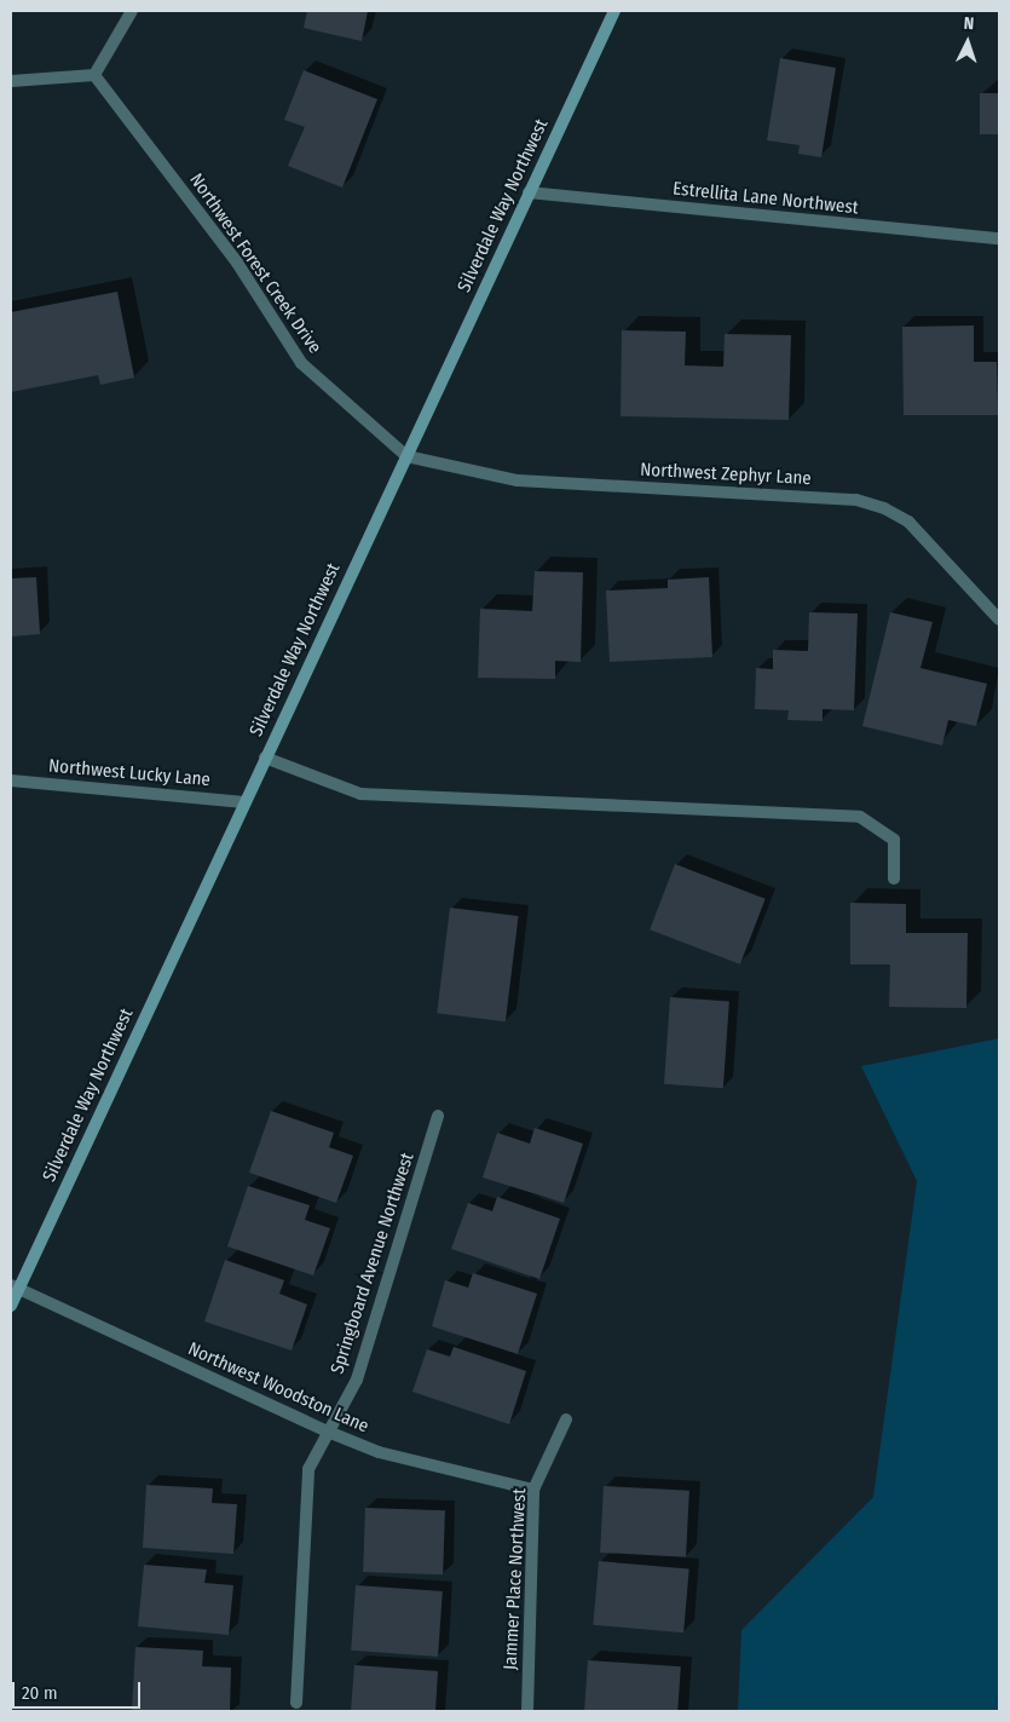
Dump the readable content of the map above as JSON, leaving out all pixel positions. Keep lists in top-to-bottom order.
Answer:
{
  "streets": {
    "main road": ["Silverdale Way Northwest"],
    "street": [
      "Estrellita Lane Northwest",
      "Northwest Forest Creek Drive",
      "Northwest Zephyr Lane",
      "Northwest Lucky Lane",
      "Springboard Avenue Northwest",
      "Northwest Woodston Lane",
      "Jammer Place Northwest"
    ]
  },
  "crossings": [
    ["Estrellita Lane Northwest", "Silverdale Way Northwest"],
    ["Silverdale Way Northwest", "Northwest Forest Creek Drive"],
    ["Silverdale Way Northwest", "Northwest Zephyr Lane"],
    ["Silverdale Way Northwest", "Northwest Lucky Lane"],
    ["Silverdale Way Northwest", "Northwest Woodston Lane"],
    ["Northwest Forest Creek Drive", "Northwest Zephyr Lane"],
    ["Springboard Avenue Northwest", "Northwest Woodston Lane"],
    ["Northwest Woodston Lane", "Jammer Place Northwest"]
  ],
  "scale_bar": "20 m",
  "north": "top"
}
